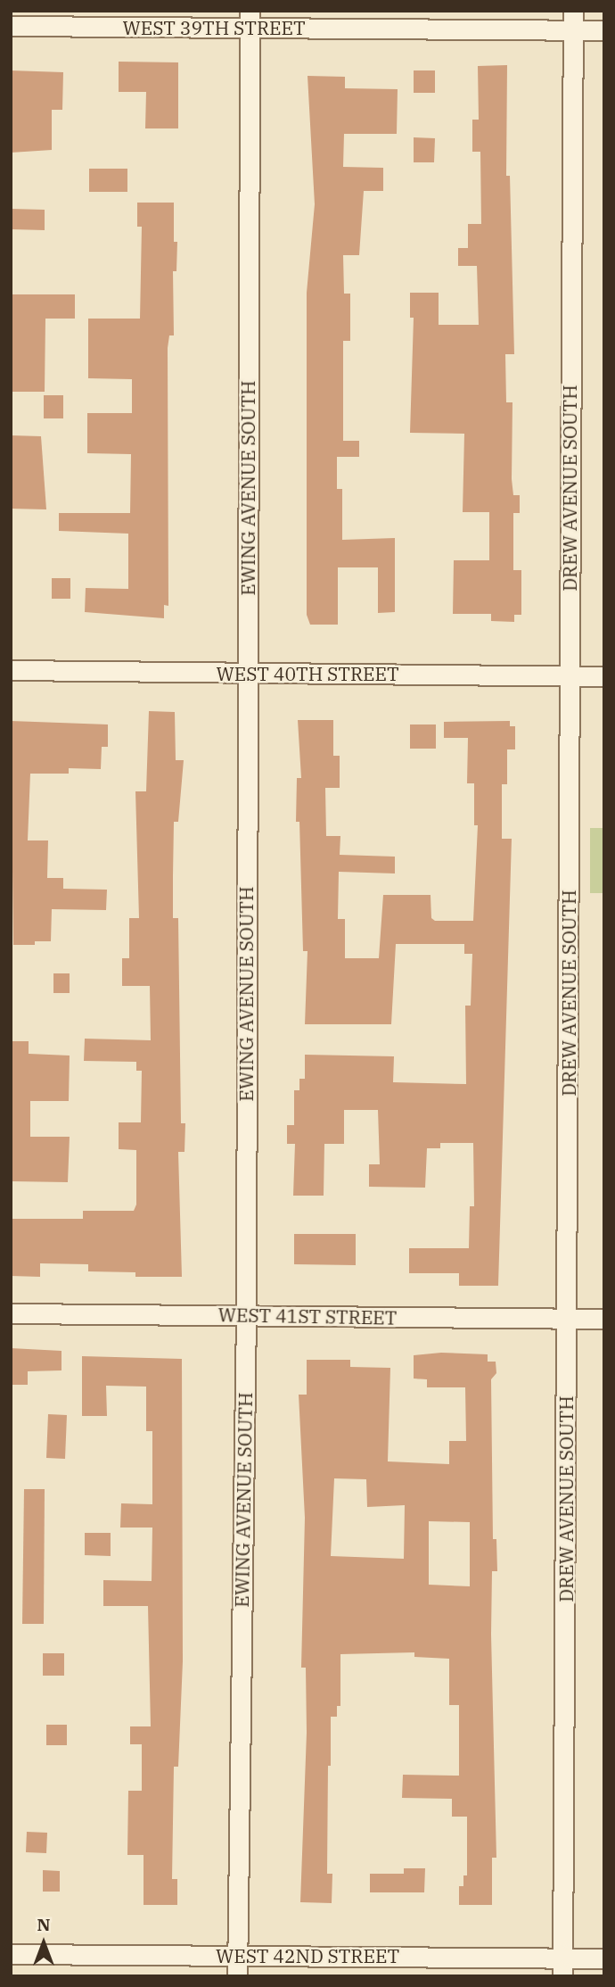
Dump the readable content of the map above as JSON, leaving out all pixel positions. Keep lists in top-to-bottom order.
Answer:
{
  "streets": {
    "street": [
      "WEST 39TH STREET",
      "EWING AVENUE SOUTH",
      "DREW AVENUE SOUTH",
      "WEST 40TH STREET",
      "WEST 41ST STREET",
      "WEST 42ND STREET"
    ]
  },
  "crossings": [
    ["WEST 39TH STREET", "EWING AVENUE SOUTH"],
    ["WEST 39TH STREET", "DREW AVENUE SOUTH"],
    ["EWING AVENUE SOUTH", "WEST 40TH STREET"],
    ["EWING AVENUE SOUTH", "WEST 41ST STREET"],
    ["EWING AVENUE SOUTH", "WEST 42ND STREET"],
    ["DREW AVENUE SOUTH", "WEST 40TH STREET"],
    ["DREW AVENUE SOUTH", "WEST 41ST STREET"],
    ["DREW AVENUE SOUTH", "WEST 42ND STREET"]
  ],
  "north": "top"
}
